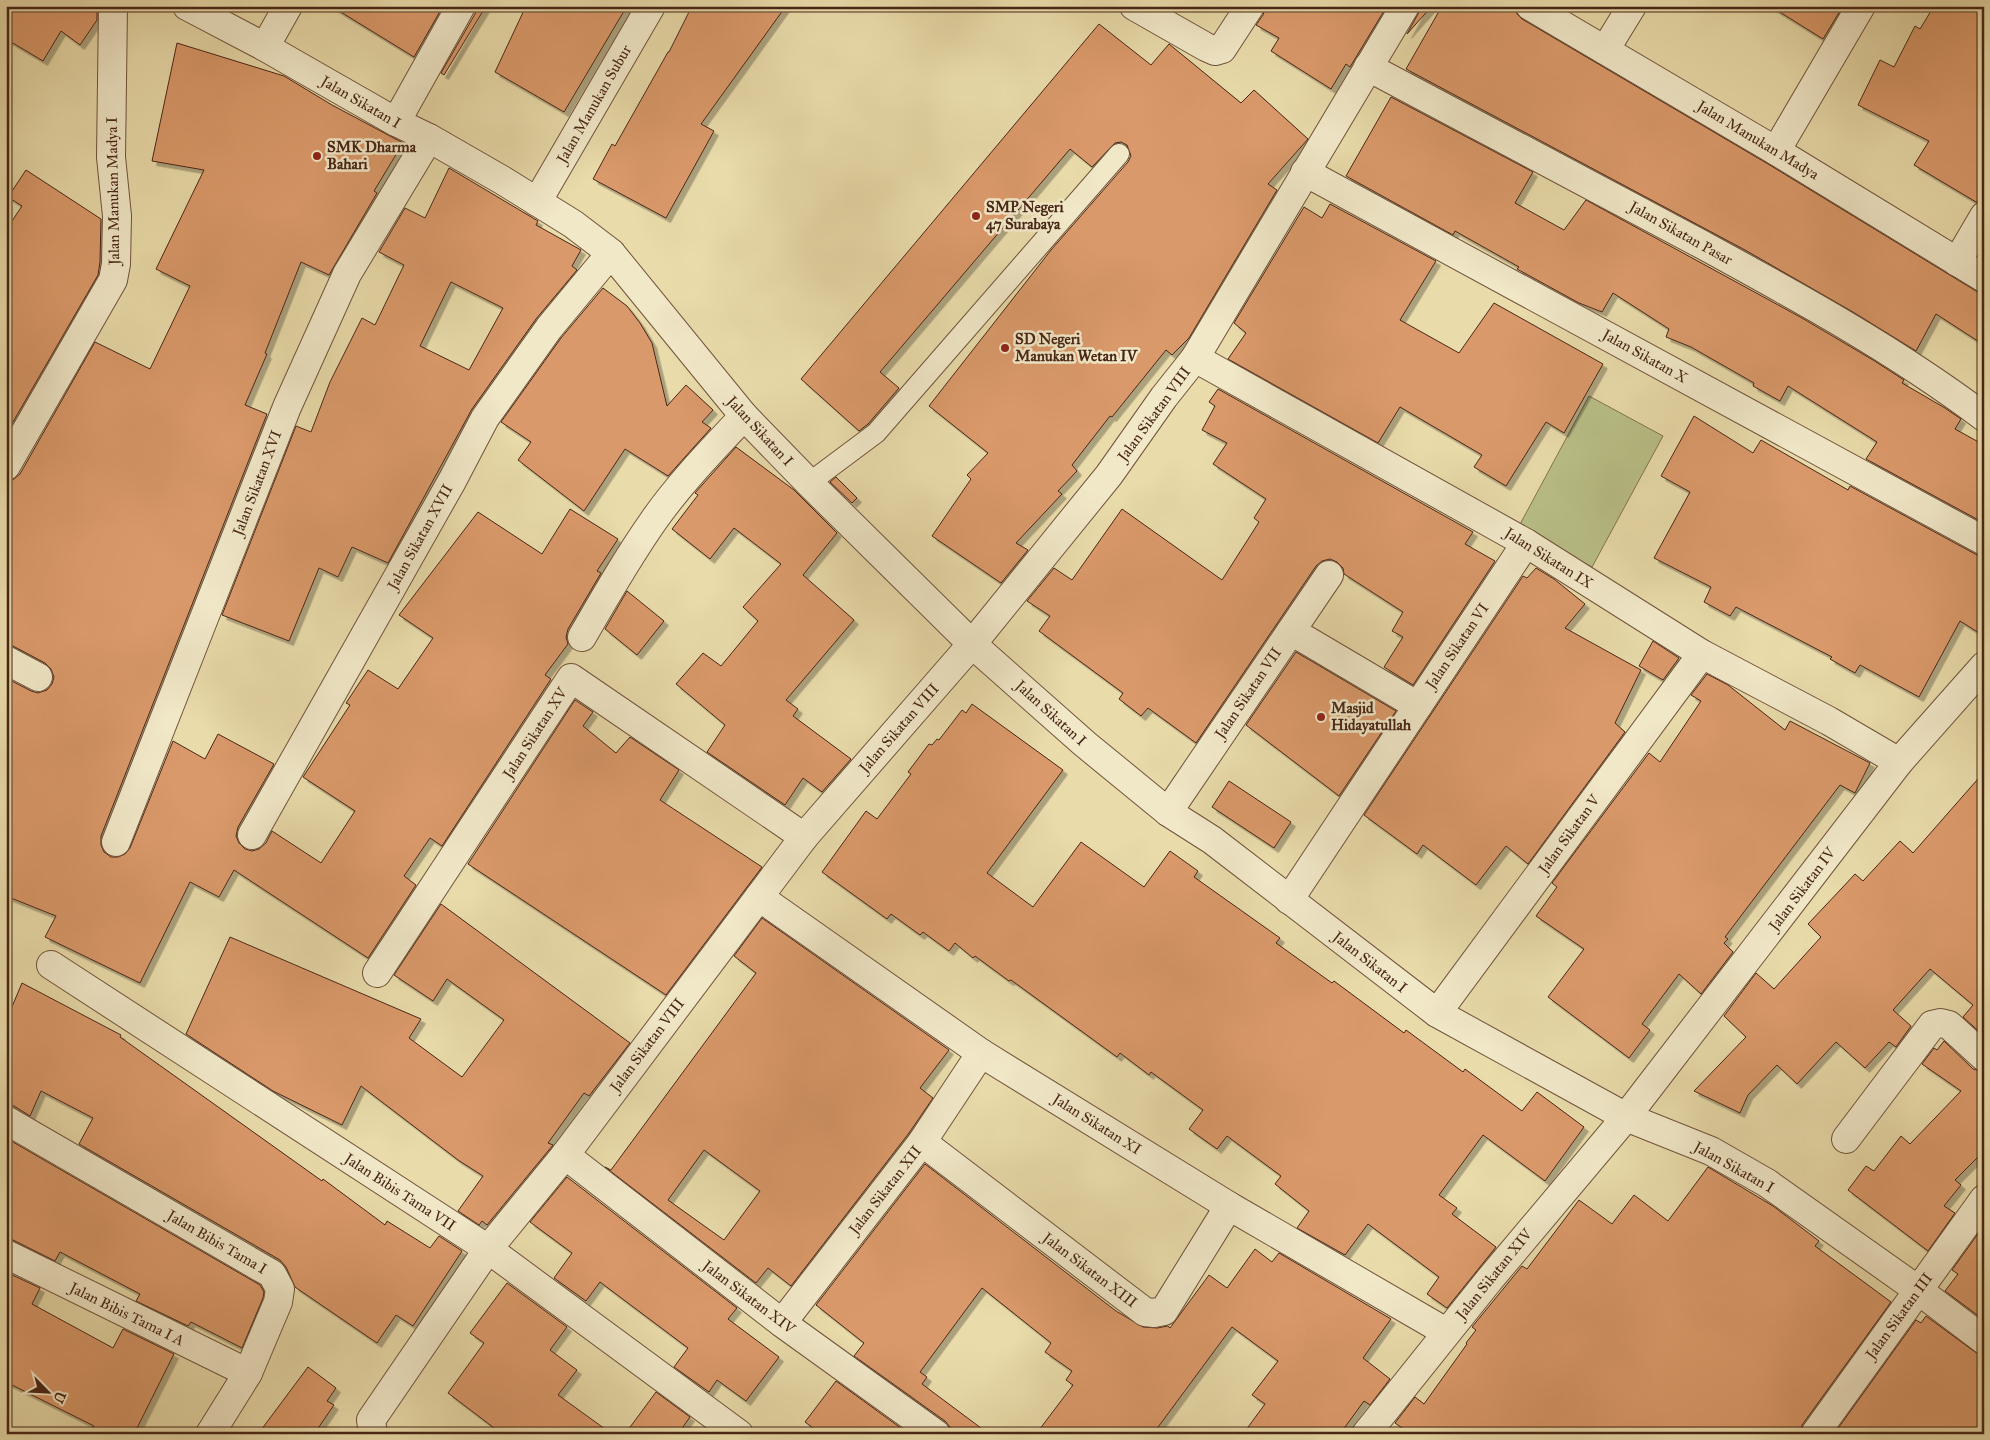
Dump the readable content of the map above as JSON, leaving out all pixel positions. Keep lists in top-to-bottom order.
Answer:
{
  "streets": {
    "street": [
      "Jalan Sikatan I",
      "Jalan Manukan Subur",
      "Jalan Manukan Madya",
      "Jalan Manukan Madya I",
      "Jalan Sikatan Pasar",
      "Jalan Sikatan X",
      "Jalan Sikatan VIII",
      "Jalan Sikatan XVI",
      "Jalan Sikatan XVII",
      "Jalan Sikatan IX",
      "Jalan Sikatan VI",
      "Jalan Sikatan VII",
      "Jalan Sikatan XV",
      "Jalan Sikatan V",
      "Jalan Sikatan IV",
      "Jalan Sikatan XI",
      "Jalan Sikatan XII",
      "Jalan Bibis Tama VII",
      "Jalan Bibis Tama I",
      "Jalan Sikatan XIII",
      "Jalan Sikatan XIV",
      "Jalan Bibis Tama I A",
      "Jalan Sikatan III"
    ]
  },
  "crossings": [
    ["Jalan Sikatan I", "Jalan Manukan Subur"],
    ["Jalan Sikatan I", "Jalan Sikatan VIII"],
    ["Jalan Sikatan I", "Jalan Sikatan XVI"],
    ["Jalan Sikatan I", "Jalan Sikatan XVII"],
    ["Jalan Sikatan I", "Jalan Sikatan VI"],
    ["Jalan Sikatan I", "Jalan Sikatan VII"],
    ["Jalan Sikatan I", "Jalan Sikatan V"],
    ["Jalan Sikatan I", "Jalan Sikatan IV"],
    ["Jalan Sikatan I", "Jalan Sikatan XIV"],
    ["Jalan Sikatan I", "Jalan Sikatan III"],
    ["Jalan Sikatan Pasar", "Jalan Sikatan VIII"],
    ["Jalan Sikatan X", "Jalan Sikatan VIII"],
    ["Jalan Sikatan VIII", "Jalan Sikatan IX"],
    ["Jalan Sikatan VIII", "Jalan Sikatan XV"],
    ["Jalan Sikatan VIII", "Jalan Sikatan XI"],
    ["Jalan Sikatan VIII", "Jalan Bibis Tama VII"],
    ["Jalan Sikatan VIII", "Jalan Sikatan XIV"],
    ["Jalan Sikatan IX", "Jalan Sikatan VI"],
    ["Jalan Sikatan IX", "Jalan Sikatan V"],
    ["Jalan Sikatan IX", "Jalan Sikatan IV"],
    ["Jalan Sikatan IV", "Jalan Sikatan XIV"],
    ["Jalan Sikatan XI", "Jalan Sikatan XII"],
    ["Jalan Sikatan XI", "Jalan Sikatan XIII"],
    ["Jalan Sikatan XI", "Jalan Sikatan XIV"],
    ["Jalan Sikatan XII", "Jalan Sikatan XIII"],
    ["Jalan Sikatan XII", "Jalan Sikatan XIV"],
    ["Jalan Bibis Tama I", "Jalan Bibis Tama I A"]
  ],
  "places": [
    "SMK Dharma Bahari",
    "SMP Negeri 47 Surabaya",
    "SD Negeri Manukan Wetan IV",
    "Masjid Hidayatullah"
  ],
  "north": "bottom right"
}
